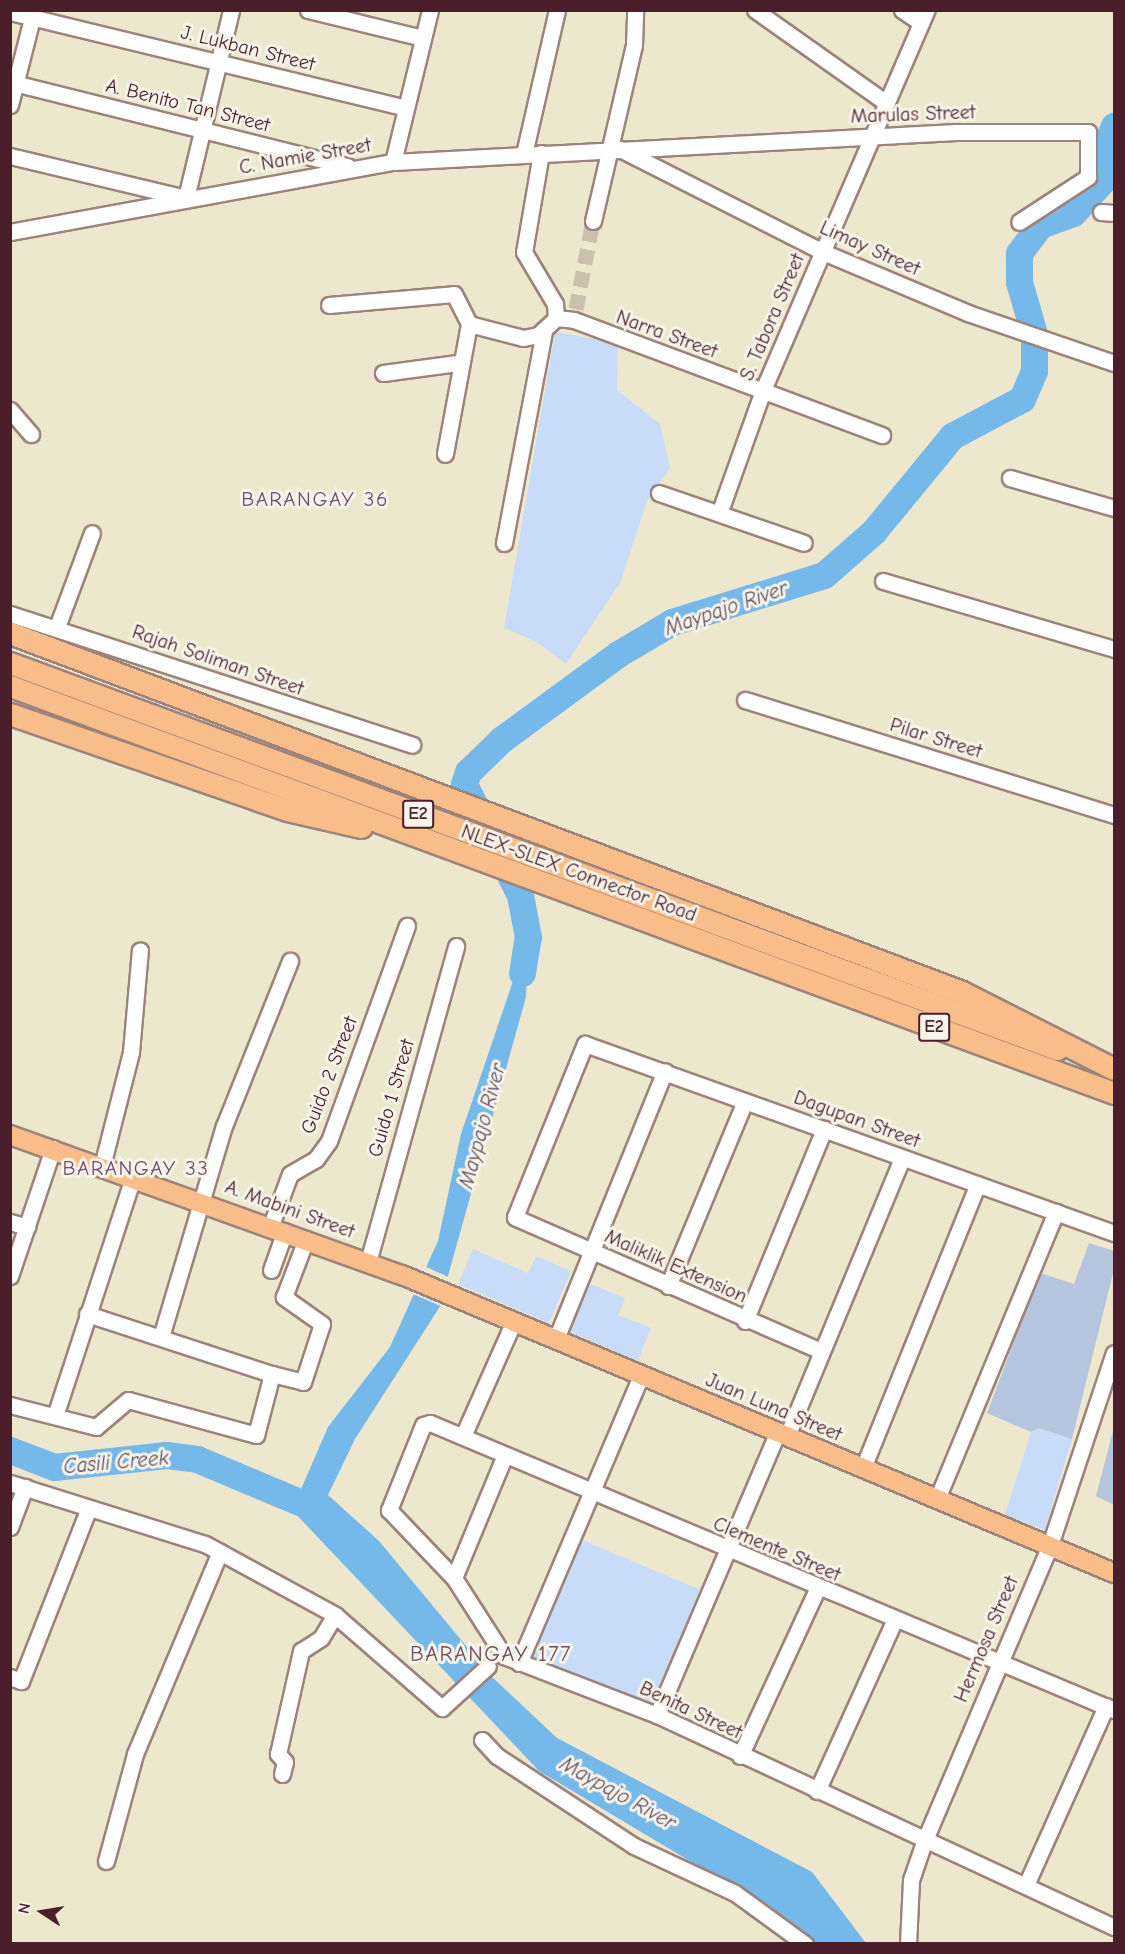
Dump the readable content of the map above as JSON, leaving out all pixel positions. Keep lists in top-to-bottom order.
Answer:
{
  "streets": {
    "highway": ["E2", "NLEX-SLEX Connector Road"],
    "main road": ["A. Mabini Street", "Juan Luna Street"],
    "street": [
      "J. Lukban Street",
      "A. Benito Tan Street",
      "Marulas Street",
      "C. Namie Street",
      "Limay Street",
      "S. Tabora Street",
      "Narra Street",
      "Rajah Soliman Street",
      "Pilar Street",
      "Guido 2 Street",
      "Guido 1 Street",
      "Dagupan Street",
      "Maliklik Extension",
      "Clemente Street",
      "Hermosa Street",
      "Benita Street"
    ]
  },
  "crossings": [
    ["A. Benito Tan Street", "C. Namie Street"],
    ["Marulas Street", "C. Namie Street"],
    ["Marulas Street", "Limay Street"],
    ["Marulas Street", "S. Tabora Street"],
    ["C. Namie Street", "Limay Street"],
    ["Limay Street", "S. Tabora Street"],
    ["S. Tabora Street", "Narra Street"],
    ["Guido 2 Street", "A. Mabini Street"],
    ["Guido 1 Street", "A. Mabini Street"],
    ["Dagupan Street", "Maliklik Extension"],
    ["A. Mabini Street", "Juan Luna Street"],
    ["Juan Luna Street", "Hermosa Street"],
    ["Clemente Street", "Hermosa Street"],
    ["Clemente Street", "Benita Street"],
    ["Hermosa Street", "Benita Street"]
  ],
  "districts": ["BARANGAY 36", "BARANGAY 33", "BARANGAY 177"],
  "water": ["Maypajo River", "Casili Creek"],
  "north": "left"
}
